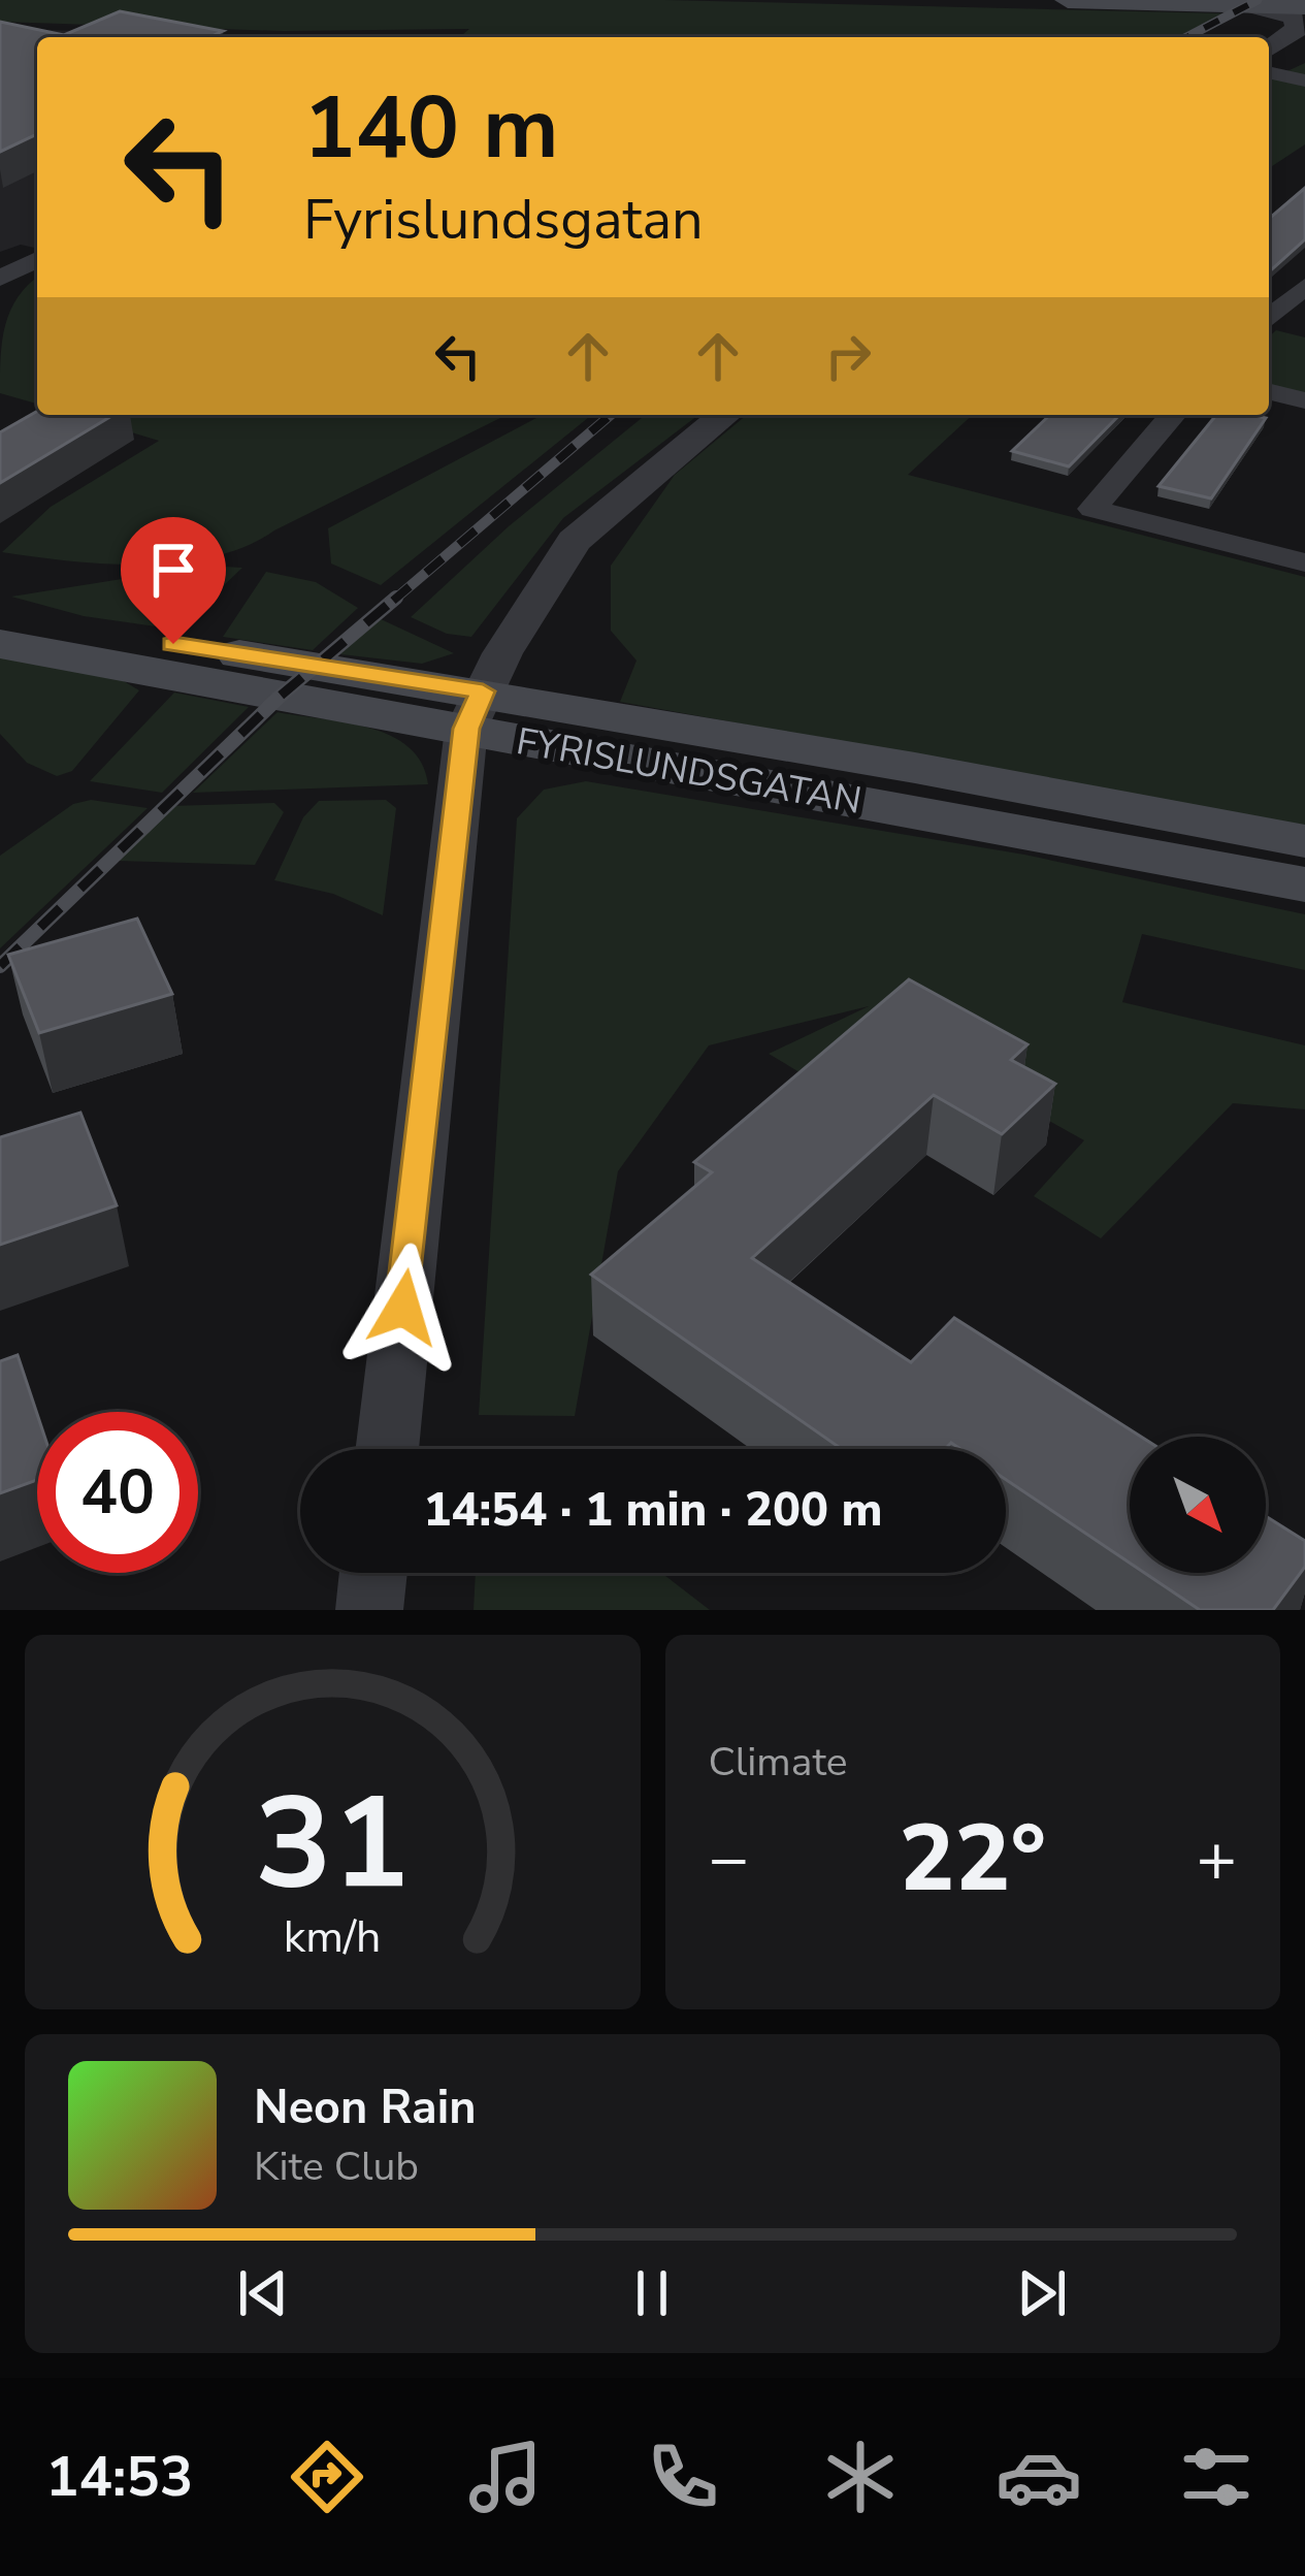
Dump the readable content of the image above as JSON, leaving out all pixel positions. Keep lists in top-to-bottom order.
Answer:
{
  "streets": {
    "main road": ["FYRISLUNDSGATAN"]
  },
  "north": "bottom right",
  "page": {
    "turn": ["140 m", "Fyrislundsgatan"],
    "limit": "40",
    "trip": "14:54 · 1 min · 200 m",
    "tile": "Climate",
    "heat": ["−", "22°", "+"],
    "song": ["Neon Rain", "Kite Club"],
    "tabs": "14:53",
    "gauge": ["31", "km/h"]
  }
}
